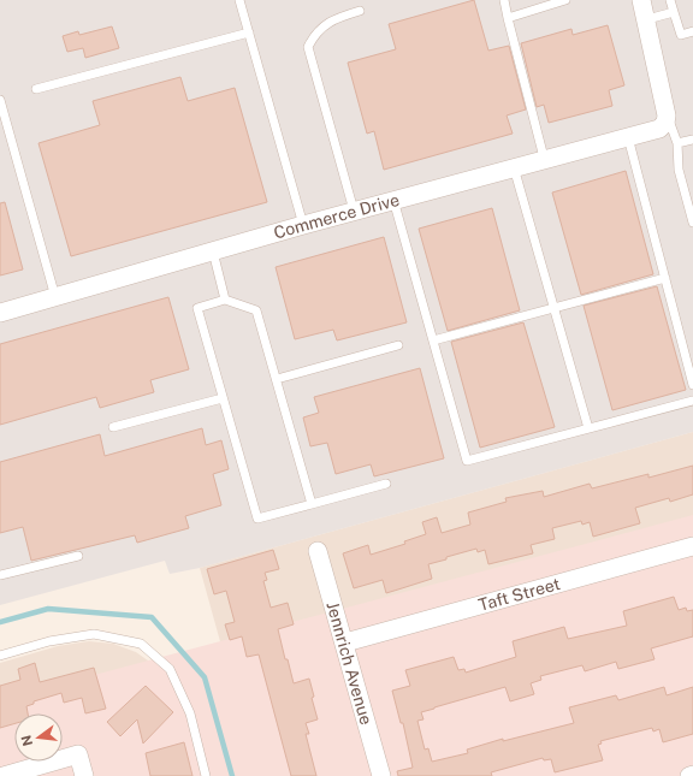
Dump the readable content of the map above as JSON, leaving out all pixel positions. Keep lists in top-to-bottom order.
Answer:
{
  "streets": {
    "street": ["Commerce Drive", "Taft Street", "Jennrich Avenue"]
  },
  "crossings": [
    ["Taft Street", "Jennrich Avenue"]
  ],
  "north": "left"
}
